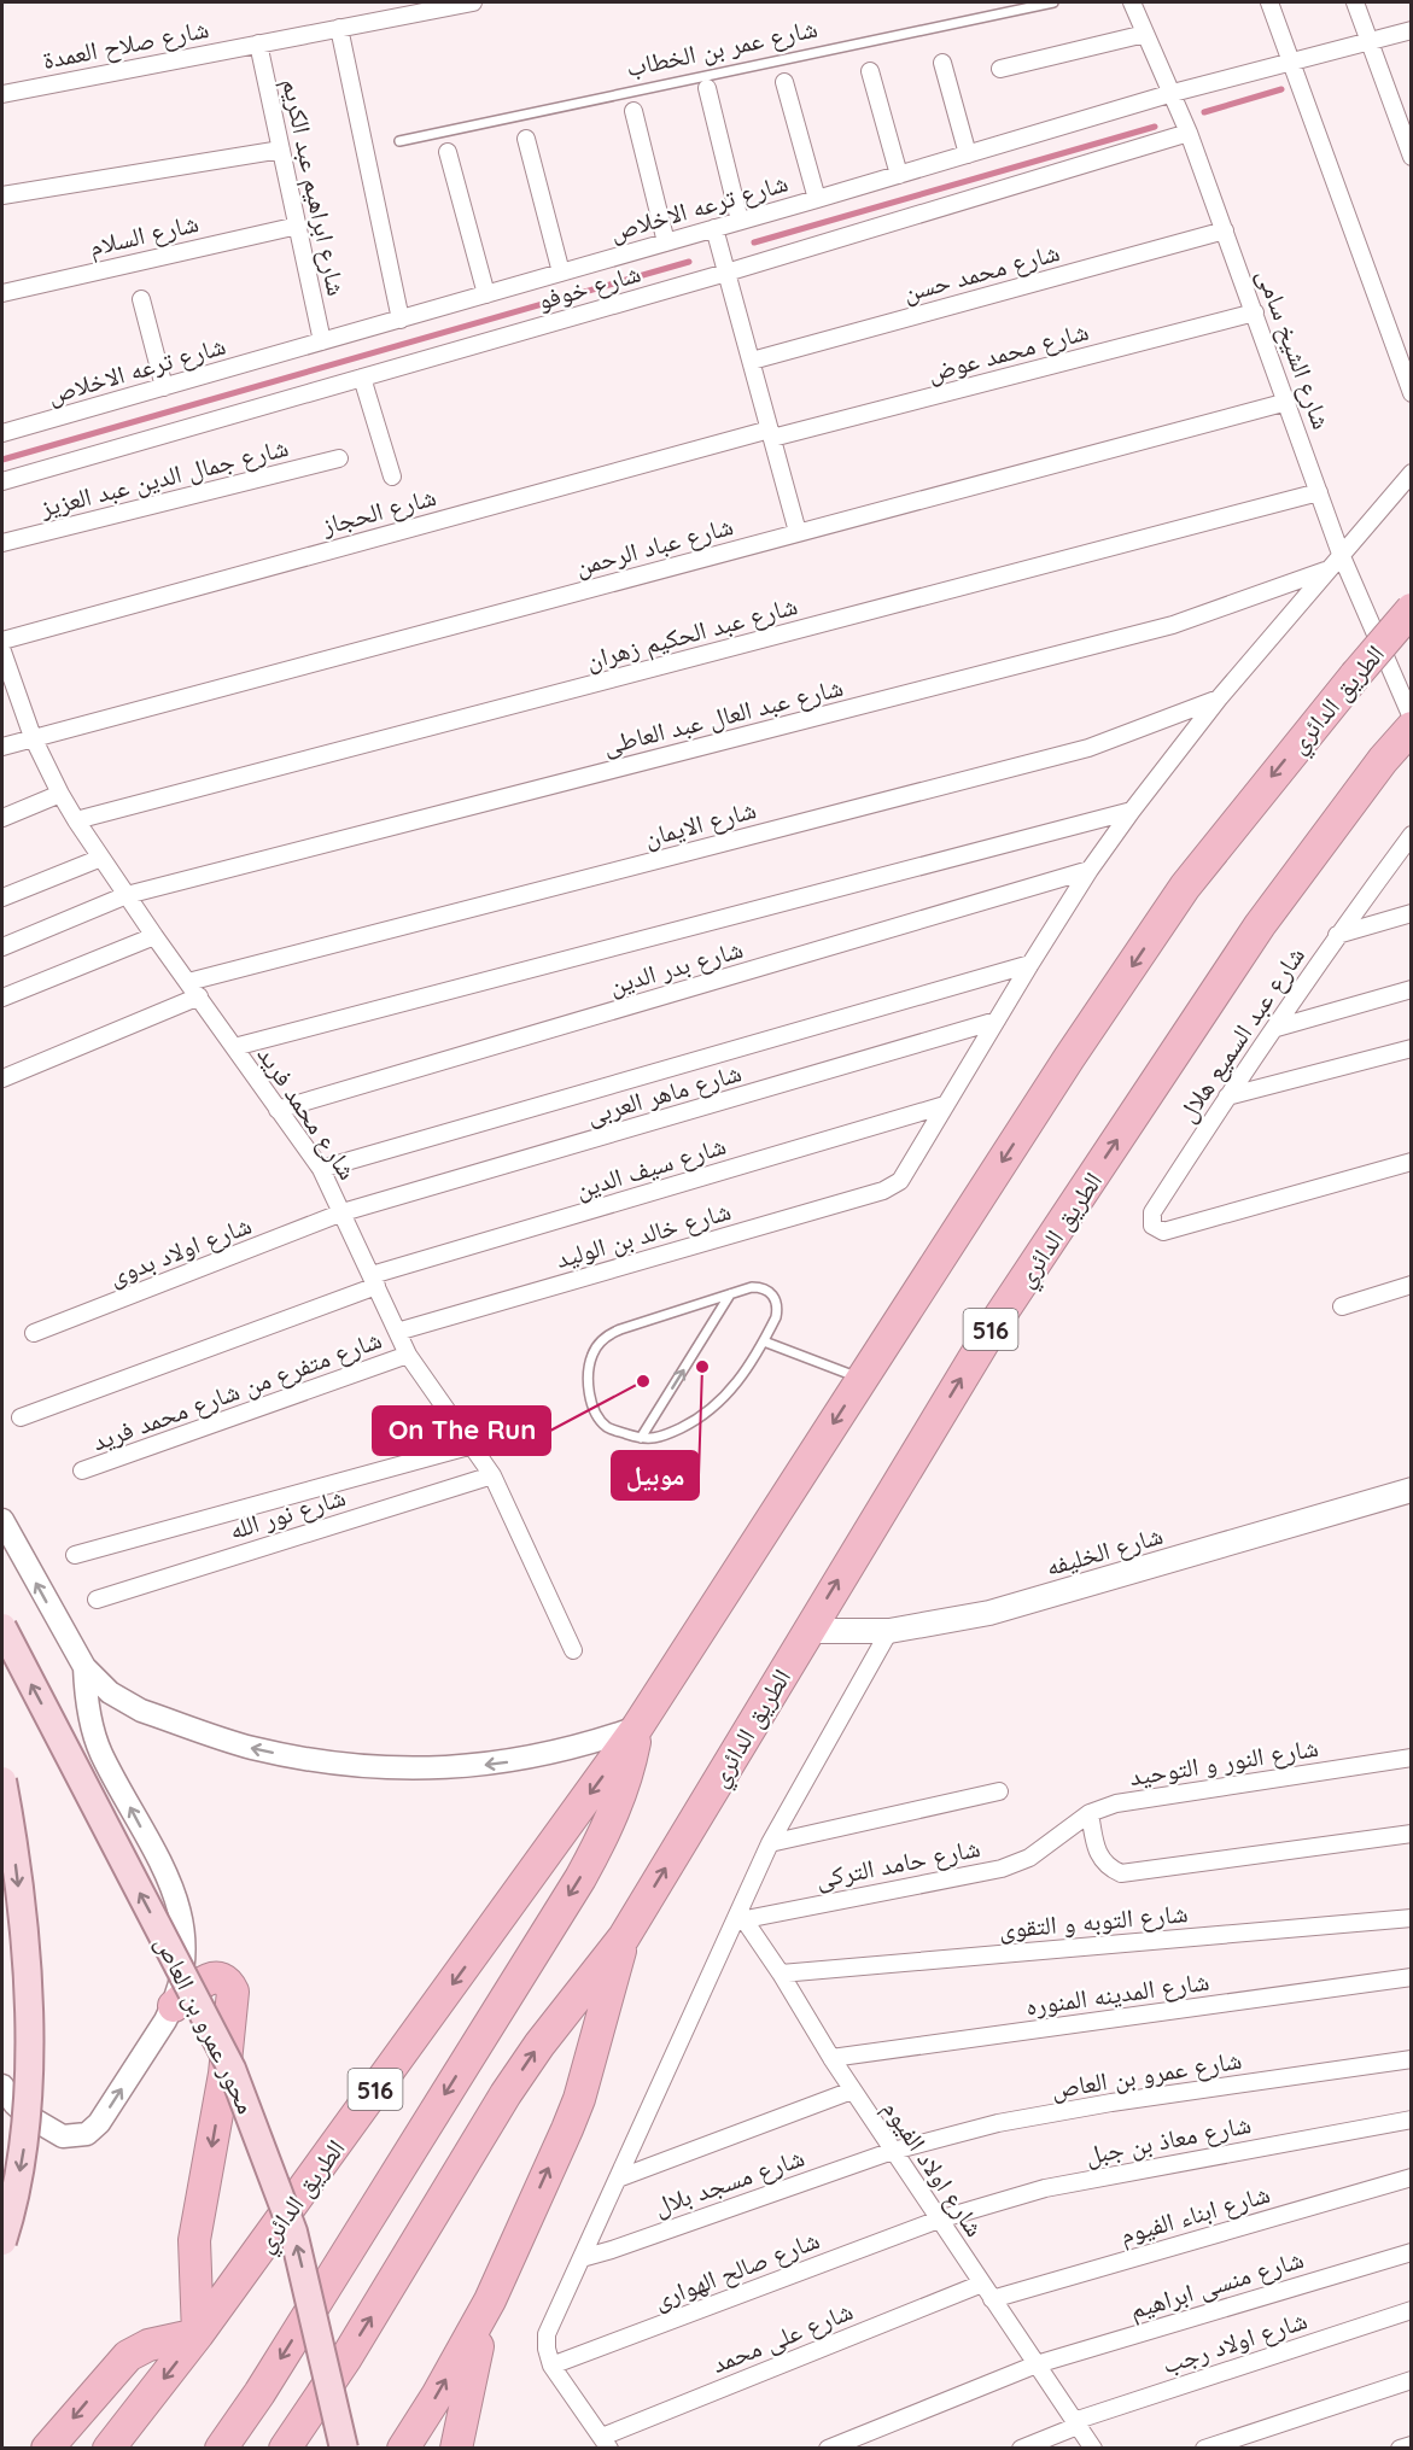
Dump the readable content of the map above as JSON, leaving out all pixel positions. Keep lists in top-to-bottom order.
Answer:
{
  "streets": {
    "highway": ["الطريق الدائري", "516"],
    "main road": ["شارع الخليفه", "محور عمرو بن العاص"],
    "street": [
      "شارع صلاح العمدة",
      "شارع ابراهيم عبد الكريم",
      "شارع ترعه الاخلاص",
      "شارع السلام",
      "شارع محمد حسن",
      "شارع خوفو",
      "شارع الشيخ سامى",
      "شارع محمد عوض",
      "شارع جمال الدين عبد العزيز",
      "شارع الحجاز",
      "شارع عباد الرحمن",
      "شارع عبد الحكيم زهران",
      "شارع عبد العال عبد العاطى",
      "شارع الايمان",
      "شارع بدر الدين",
      "شارع عبد السميع هلال",
      "شارع ماهر العربى",
      "شارع محمد فريد",
      "شارع سيف الدين",
      "شارع خالد بن الوليد",
      "شارع اولاد بدوى",
      "شارع متفرع من شارع محمد فريد",
      "شارع نور الله",
      "شارع النور و التوحيد",
      "شارع حامد التركى",
      "شارع التوبه و التقوى",
      "شارع المدينه المنوره",
      "شارع عمرو بن العاص",
      "شارع معاذ بن جبل",
      "شارع اولاد الفيوم",
      "شارع مسجد بلال",
      "شارع ابناء الفيوم",
      "شارع صالح الهوارى",
      "شارع منسى ابراهيم",
      "شارع على محمد",
      "شارع اولاد رجب"
    ],
    "lane": ["شارع عمر بن الخطاب"]
  },
  "crossings": [
    ["شارع صلاح العمدة", "شارع ابراهيم عبد الكريم"],
    ["شارع ابراهيم عبد الكريم", "شارع ترعه الاخلاص"],
    ["شارع ابراهيم عبد الكريم", "شارع السلام"],
    ["شارع ترعه الاخلاص", "شارع الشيخ سامى"],
    ["شارع محمد حسن", "شارع الشيخ سامى"],
    ["شارع خوفو", "شارع الشيخ سامى"],
    ["شارع الشيخ سامى", "شارع محمد عوض"],
    ["شارع الشيخ سامى", "شارع عباد الرحمن"],
    ["شارع الشيخ سامى", "شارع عبد الحكيم زهران"],
    ["شارع محمد عوض", "شارع الحجاز"],
    ["شارع عباد الرحمن", "شارع محمد فريد"],
    ["شارع عبد الحكيم زهران", "شارع محمد فريد"],
    ["الطريق الدائري", "شارع الخليفه"],
    ["شارع عبد العال عبد العاطى", "شارع محمد فريد"],
    ["شارع الايمان", "شارع محمد فريد"],
    ["شارع بدر الدين", "شارع محمد فريد"],
    ["شارع ماهر العربى", "شارع محمد فريد"],
    ["شارع ماهر العربى", "شارع اولاد بدوى"],
    ["شارع محمد فريد", "شارع سيف الدين"],
    ["شارع محمد فريد", "شارع خالد بن الوليد"],
    ["شارع محمد فريد", "شارع اولاد بدوى"],
    ["شارع محمد فريد", "شارع متفرع من شارع محمد فريد"],
    ["شارع محمد فريد", "شارع نور الله"],
    ["شارع سيف الدين", "شارع خالد بن الوليد"],
    ["شارع النور و التوحيد", "شارع حامد التركى"],
    ["شارع حامد التركى", "شارع اولاد الفيوم"],
    ["شارع التوبه و التقوى", "شارع اولاد الفيوم"],
    ["شارع المدينه المنوره", "شارع اولاد الفيوم"],
    ["شارع عمرو بن العاص", "شارع اولاد الفيوم"],
    ["شارع عمرو بن العاص", "شارع مسجد بلال"],
    ["شارع معاذ بن جبل", "شارع اولاد الفيوم"],
    ["شارع معاذ بن جبل", "شارع صالح الهوارى"],
    ["شارع اولاد الفيوم", "شارع مسجد بلال"],
    ["شارع اولاد الفيوم", "شارع ابناء الفيوم"],
    ["شارع اولاد الفيوم", "شارع صالح الهوارى"],
    ["شارع اولاد الفيوم", "شارع منسى ابراهيم"],
    ["شارع اولاد الفيوم", "شارع على محمد"],
    ["شارع اولاد الفيوم", "شارع اولاد رجب"]
  ],
  "places": ["موبيل", "On The Run"]
}
